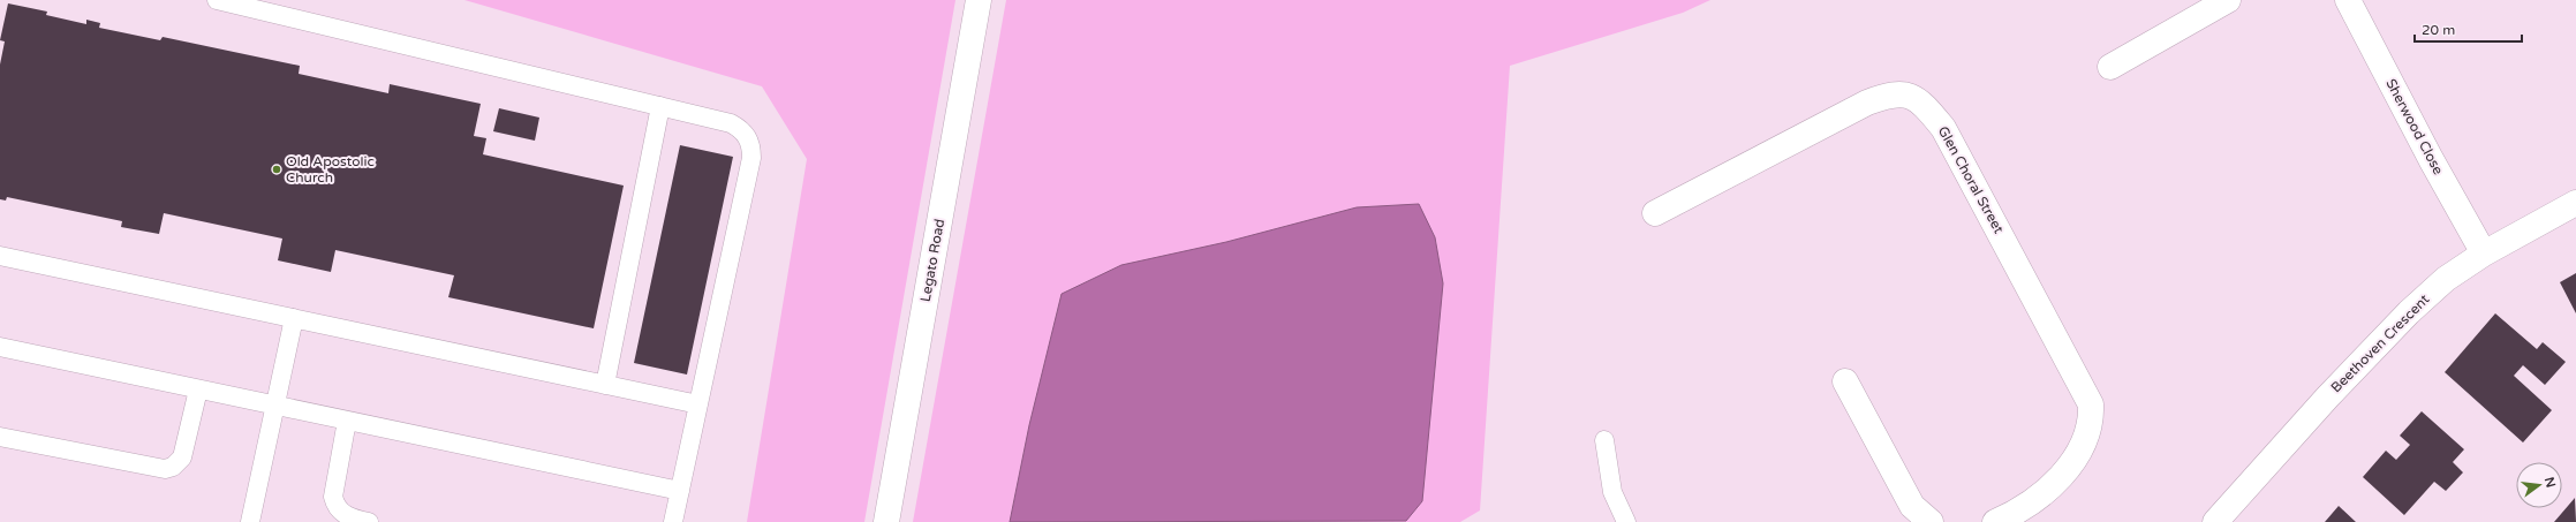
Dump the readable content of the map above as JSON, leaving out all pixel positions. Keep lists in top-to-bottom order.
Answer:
{
  "streets": {
    "street": [
      "Sherwood Close",
      "Glen Choral Street",
      "Legato Road",
      "Beethoven Crescent"
    ]
  },
  "crossings": [
    ["Sherwood Close", "Beethoven Crescent"]
  ],
  "places": ["Old Apostolic Church"],
  "scale_bar": "20 m",
  "north": "right"
}
